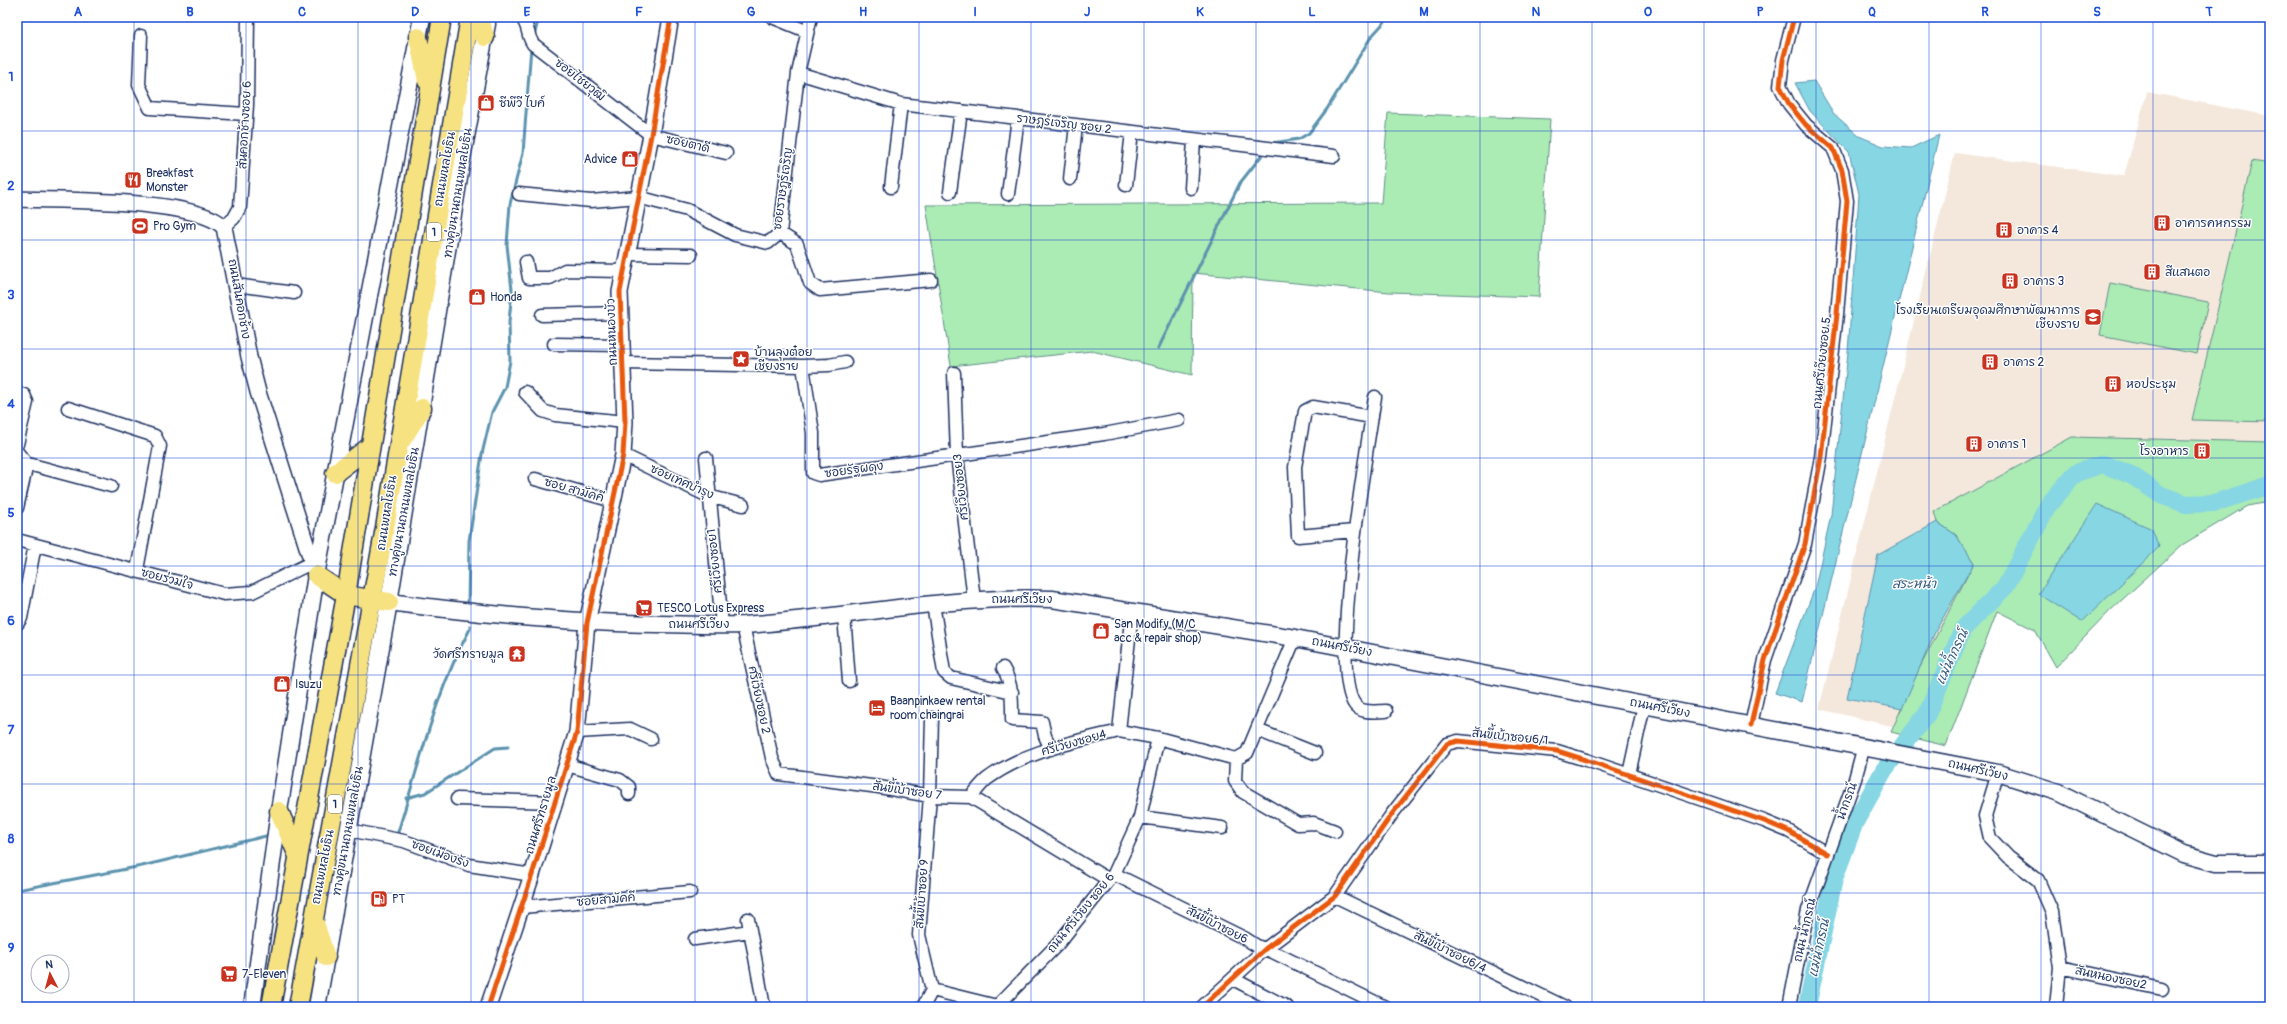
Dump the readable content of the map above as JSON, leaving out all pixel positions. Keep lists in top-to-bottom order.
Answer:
{
  "streets": {
    "main road": [
      "ถนนพหลโยธิน",
      "ทางคู่ขนานถนนพหลโยธิน",
      "1",
      "ถนนศรีเวียง"
    ],
    "street": [
      "ซอยไชยวุฒิ",
      "ราษฎร์เจริญ ซอย 2",
      "สันคอกช้างซอย 6",
      "ซอยตาดี",
      "ซอยราษฎร์เจริญ",
      "ถนนสันคอกช้าง",
      "ถนนหนองบัว",
      "ถนนศรีเวียงซอย 5",
      "ซอยรัฐผดุง",
      "ซอยเทศบำรุง",
      "ศรีเวียงซอย3",
      "ซอย สามัคคี",
      "ศรีเวียงซอย1",
      "ซอยร่วมใจ",
      "ศรีเวียงซอย 2",
      "สันขี้เบ้าซอย6/1",
      "ศรีเวียงซอย4",
      "สันขี้เบ้าซอย 7",
      "น้ำกรณ์",
      "ถนนศรีทรายมูล",
      "ซอยเมืองรัง",
      "สันขี้เบ้าซอย 9",
      "ซอยสามัคคี",
      "ถนน ศรีเวียง ซอย 6",
      "สันขี้เบ้าซอย6",
      "ถนน น้ำกรณ์",
      "สันขี้เบ้าซอย6/4",
      "สันหนองซอย2"
    ]
  },
  "crossings": [
    ["ซอยไชยวุฒิ", "ซอยตาดี"],
    ["ซอยไชยวุฒิ", "ถนนหนองบัว"],
    ["ราษฎร์เจริญ ซอย 2", "ซอยราษฎร์เจริญ"],
    ["สันคอกช้างซอย 6", "ถนนสันคอกช้าง"],
    ["ซอยตาดี", "ถนนหนองบัว"],
    ["ถนนพหลโยธิน", "ทางคู่ขนานถนนพหลโยธิน"],
    ["ถนนพหลโยธิน", "ถนนศรีเวียง"],
    ["ซอยราษฎร์เจริญ", "ถนนหนองบัว"],
    ["ทางคู่ขนานถนนพหลโยธิน", "ถนนศรีเวียง"],
    ["ทางคู่ขนานถนนพหลโยธิน", "ซอยเมืองรัง"],
    ["ถนนสันคอกช้าง", "ซอยร่วมใจ"],
    ["ถนนหนองบัว", "ซอยเทศบำรุง"],
    ["ถนนหนองบัว", "ซอย สามัคคี"],
    ["ถนนหนองบัว", "ถนนศรีเวียง"],
    ["ถนนหนองบัว", "ถนนศรีทรายมูล"],
    ["ถนนศรีเวียงซอย 5", "ถนนศรีเวียง"],
    ["ซอยรัฐผดุง", "ศรีเวียงซอย3"],
    ["ซอยเทศบำรุง", "ศรีเวียงซอย1"],
    ["ศรีเวียงซอย3", "ถนนศรีเวียง"],
    ["ศรีเวียงซอย1", "ถนนศรีเวียง"],
    ["ถนนศรีเวียง", "ศรีเวียงซอย 2"],
    ["ถนนศรีเวียง", "ศรีเวียงซอย4"],
    ["ถนนศรีเวียง", "น้ำกรณ์"],
    ["ถนนศรีเวียง", "ถนนศรีทรายมูล"],
    ["ศรีเวียงซอย 2", "สันขี้เบ้าซอย 7"],
    ["สันขี้เบ้าซอย6/1", "น้ำกรณ์"],
    ["สันขี้เบ้าซอย6/1", "สันขี้เบ้าซอย6"],
    ["สันขี้เบ้าซอย6/1", "ถนน น้ำกรณ์"],
    ["สันขี้เบ้าซอย6/1", "สันขี้เบ้าซอย6/4"],
    ["ศรีเวียงซอย4", "สันขี้เบ้าซอย 7"],
    ["สันขี้เบ้าซอย 7", "สันขี้เบ้าซอย 9"],
    ["สันขี้เบ้าซอย 7", "ถนน ศรีเวียง ซอย 6"],
    ["สันขี้เบ้าซอย 7", "สันขี้เบ้าซอย6"],
    ["น้ำกรณ์", "ถนน น้ำกรณ์"],
    ["ถนนศรีทรายมูล", "ซอยเมืองรัง"],
    ["ถนนศรีทรายมูล", "ซอยสามัคคี"],
    ["ถนน ศรีเวียง ซอย 6", "สันขี้เบ้าซอย6"]
  ],
  "water": ["สระหน้า", "แม่น้ำกรณ์"],
  "places": {
    "shop": [
      "ซีพีวี ไบค์",
      "Advice",
      "Honda",
      "San Modify (M/C acc & repair shop)",
      "Isuzu"
    ],
    "restaurant": ["Breakfast Monster"],
    "building": [
      "อาคารคหกรรม",
      "อาคาร 4",
      "สีแสนตอ",
      "อาคาร 3",
      "อาคาร 2",
      "หอประชุม",
      "อาคาร 1",
      "โรงอาหาร"
    ],
    "sports": ["Pro Gym"],
    "school or university": ["โรงเรียนเตรียมอุดมศึกษาพัฒนาการ เชียงราย"],
    "place": ["บ้านลุงต๋อย เชียงราย"],
    "supermarket": ["TESCO Lotus Express", "7-Eleven"],
    "temple": ["วัดศรีทรายมูล"],
    "hotel": ["Baanpinkaew rental room chaingrai"],
    "fuel station": ["PT"]
  },
  "north": "top",
  "grid": {
    "columns": [
      "A",
      "B",
      "C",
      "D",
      "E",
      "F",
      "G",
      "H",
      "I",
      "J",
      "K",
      "L",
      "M",
      "N",
      "O",
      "P",
      "Q",
      "R",
      "S",
      "T"
    ],
    "rows": [
      "1",
      "2",
      "3",
      "4",
      "5",
      "6",
      "7",
      "8",
      "9"
    ]
  }
}
